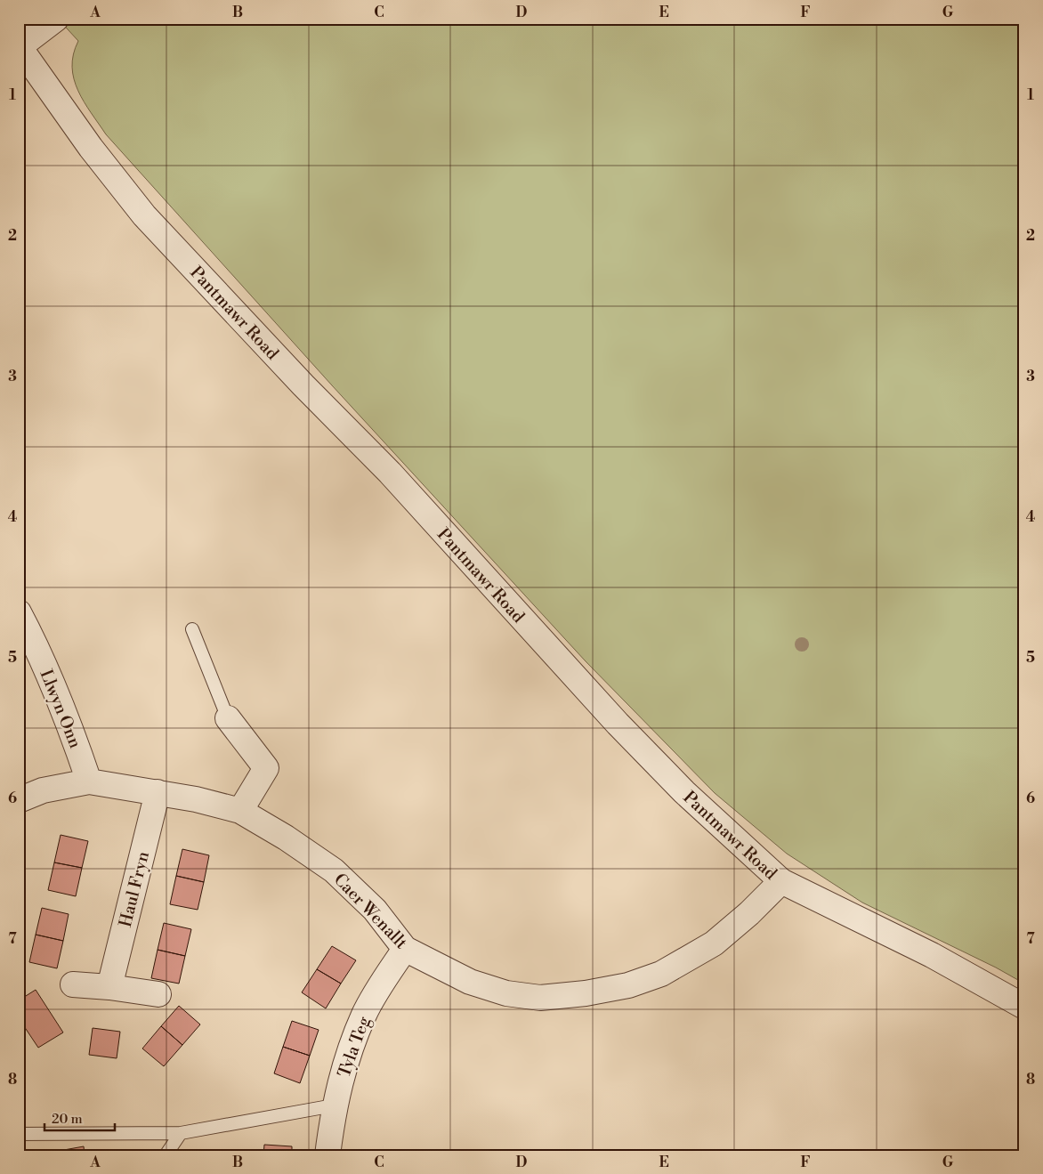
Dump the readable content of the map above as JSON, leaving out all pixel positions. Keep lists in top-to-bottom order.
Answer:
{
  "streets": {
    "street": [
      "Pantmawr Road",
      "Llwyn Onn",
      "Haul Fryn",
      "Caer Wenallt",
      "Tyla Teg"
    ]
  },
  "crossings": [
    ["Pantmawr Road", "Caer Wenallt"],
    ["Llwyn Onn", "Caer Wenallt"],
    ["Haul Fryn", "Caer Wenallt"],
    ["Caer Wenallt", "Tyla Teg"]
  ],
  "scale_bar": "20 m",
  "grid": {
    "columns": [
      "A",
      "B",
      "C",
      "D",
      "E",
      "F",
      "G"
    ],
    "rows": [
      "1",
      "2",
      "3",
      "4",
      "5",
      "6",
      "7",
      "8"
    ]
  }
}
